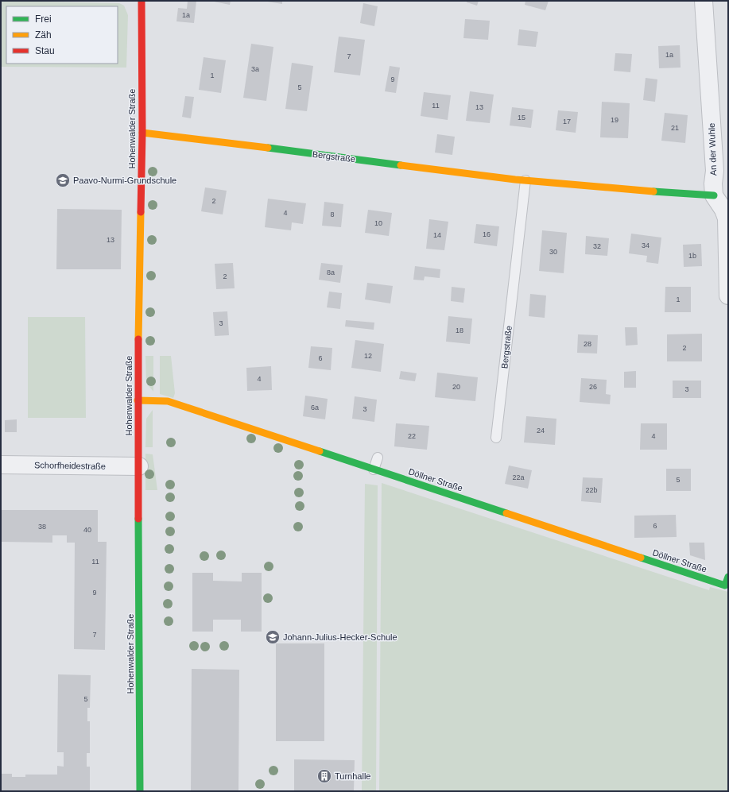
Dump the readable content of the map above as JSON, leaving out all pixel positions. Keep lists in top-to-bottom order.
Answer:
{
  "streets": {
    "street": [
      "Hohenwalder Straße",
      "An der Wuhle",
      "Bergstraße",
      "Schorfheidestraße",
      "Döllner Straße"
    ]
  },
  "crossings": [
    ["Hohenwalder Straße", "Bergstraße"],
    ["Hohenwalder Straße", "Schorfheidestraße"],
    ["Hohenwalder Straße", "Döllner Straße"],
    ["An der Wuhle", "Bergstraße"]
  ],
  "places": {
    "school or university": ["Paavo-Nurmi-Grundschule", "Johann-Julius-Hecker-Schule"],
    "building": ["Turnhalle"]
  },
  "house_numbers": [
    "1a",
    "1a",
    "7",
    "3a",
    "1",
    "9",
    "5",
    "11",
    "13",
    "15",
    "19",
    "17",
    "21",
    "2",
    "4",
    "8",
    "10",
    "16",
    "14",
    "13",
    "34",
    "32",
    "30",
    "1b",
    "8a",
    "2",
    "1",
    "3",
    "18",
    "28",
    "2",
    "12",
    "6",
    "4",
    "20",
    "26",
    "3",
    "6a",
    "3",
    "24",
    "22",
    "4",
    "22a",
    "5",
    "22b",
    "6",
    "38",
    "40",
    "11",
    "9",
    "7",
    "5"
  ],
  "legend": ["Frei", "Zäh", "Stau"]
}
